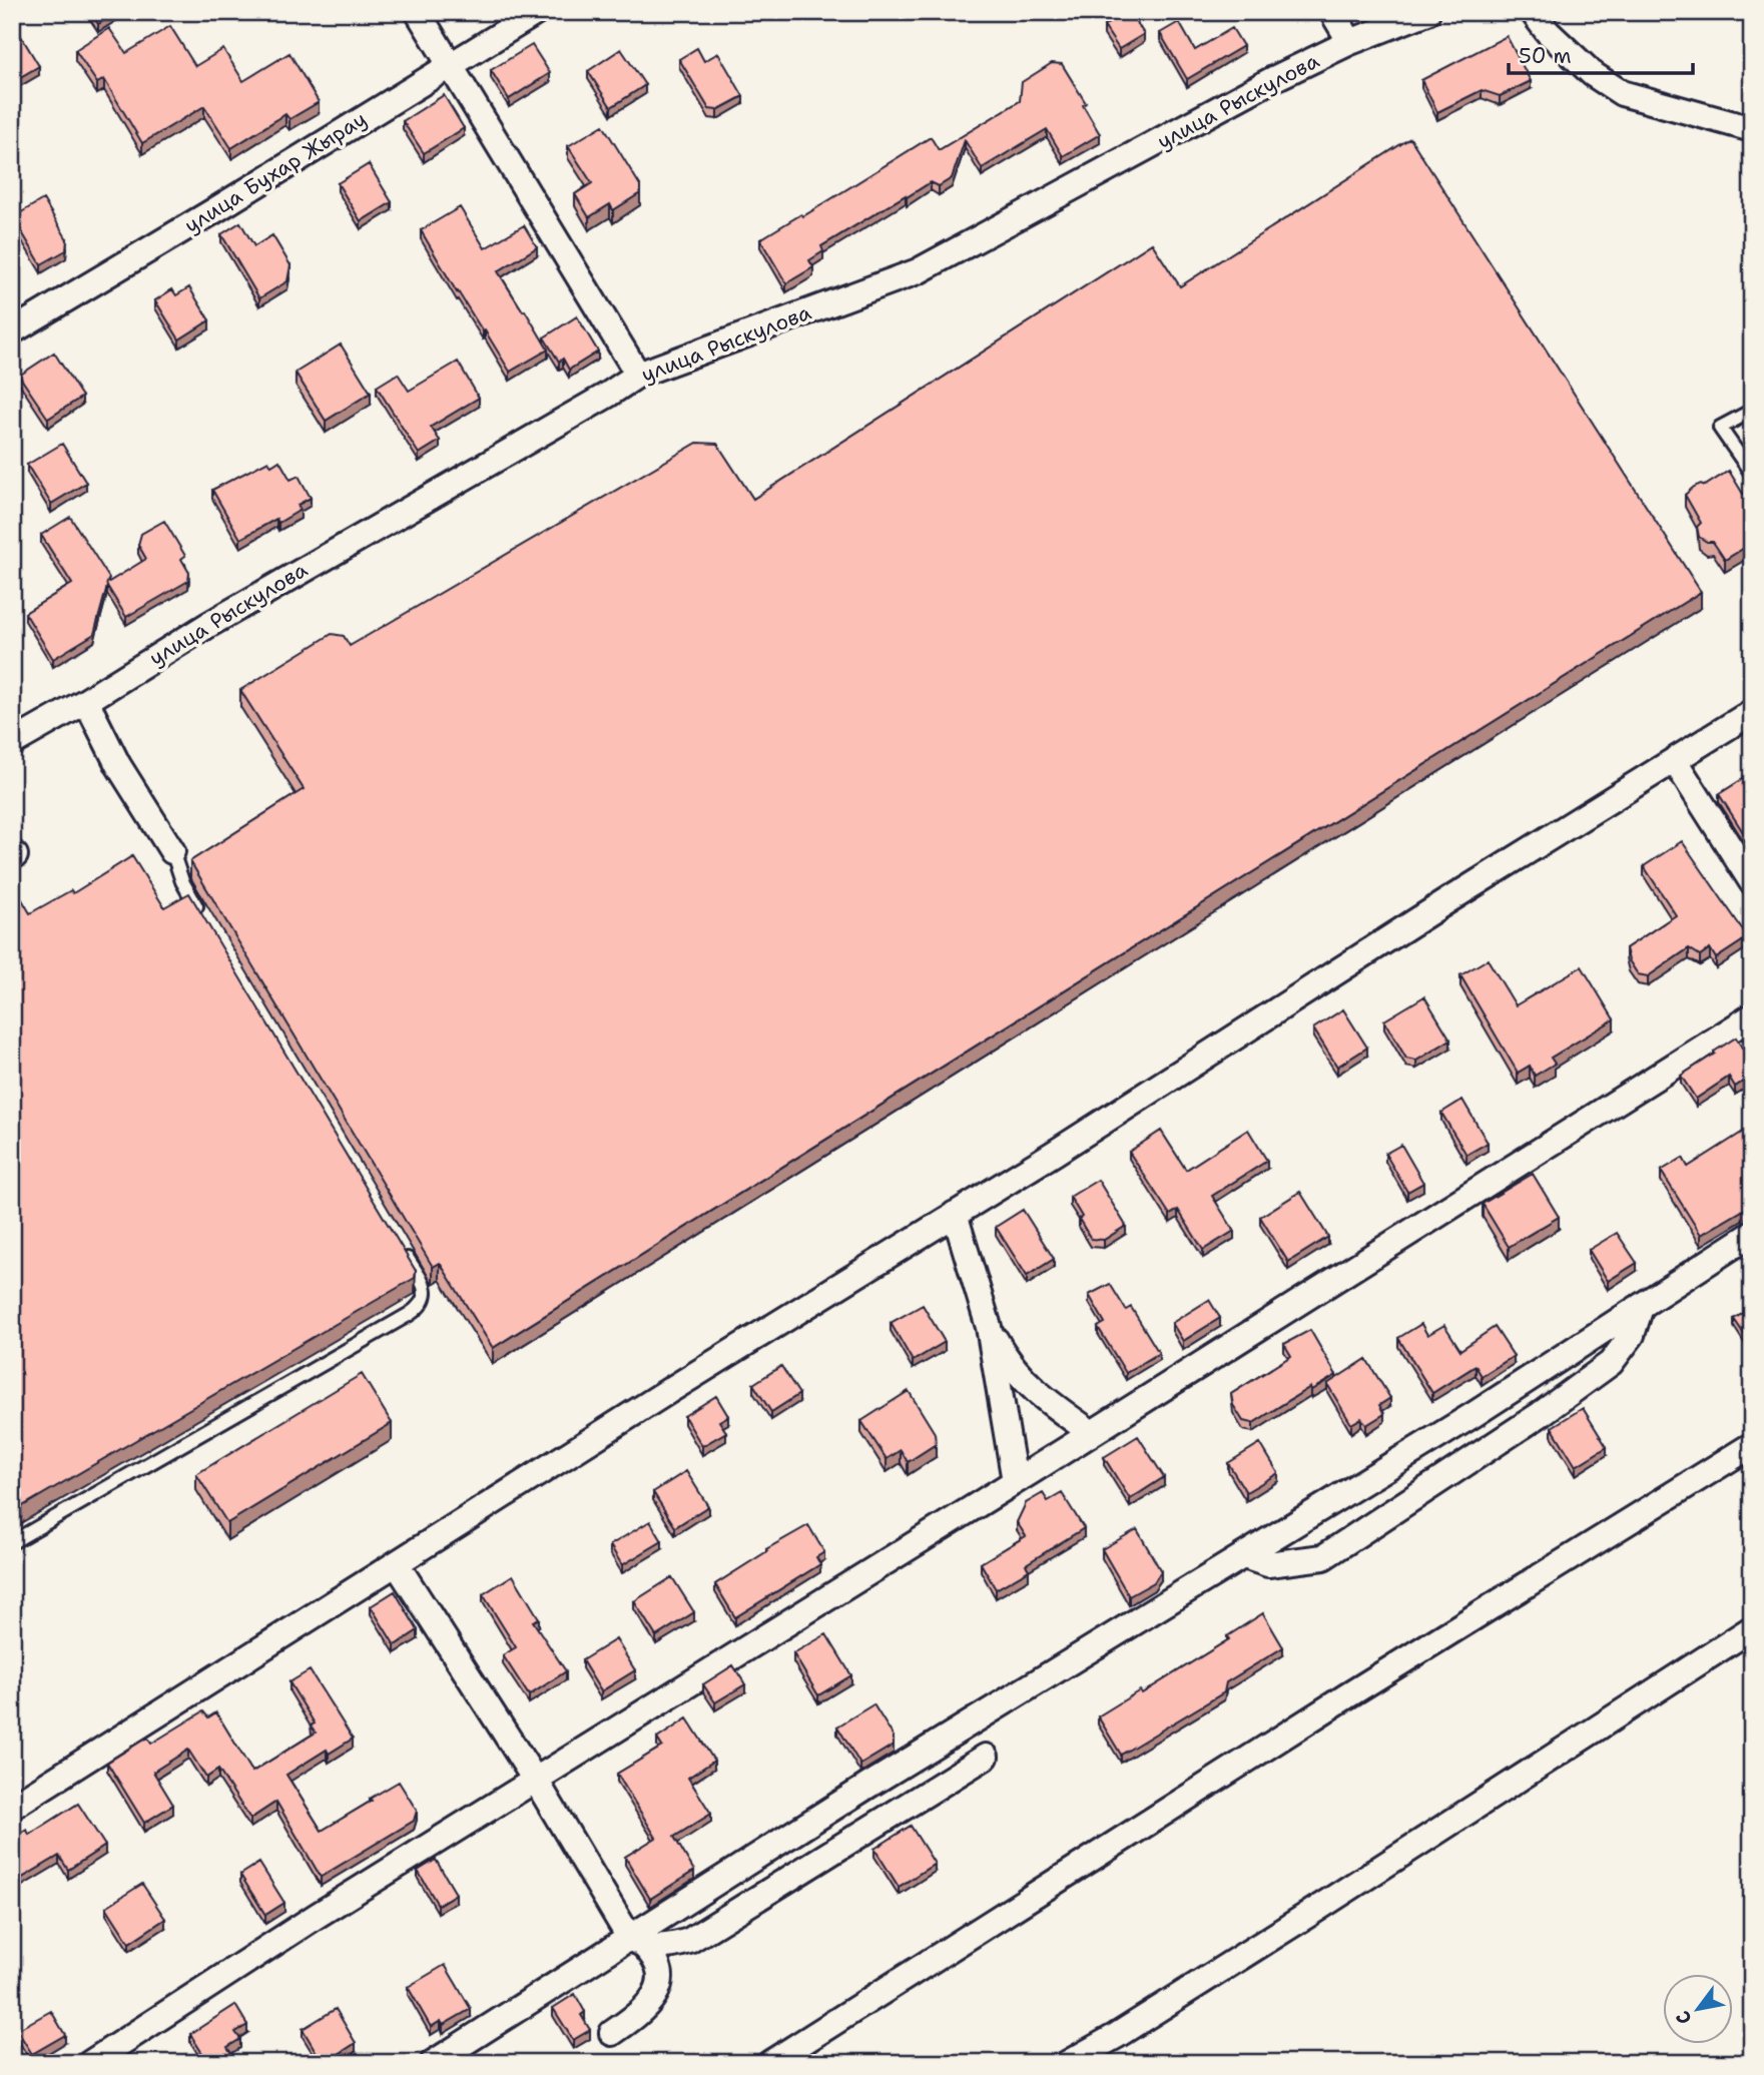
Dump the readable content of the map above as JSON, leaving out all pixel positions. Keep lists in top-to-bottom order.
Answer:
{
  "streets": {
    "street": ["улица Рыскулова", "улица Бухар Жырау"]
  },
  "scale_bar": "50 m",
  "north": "bottom left"
}
